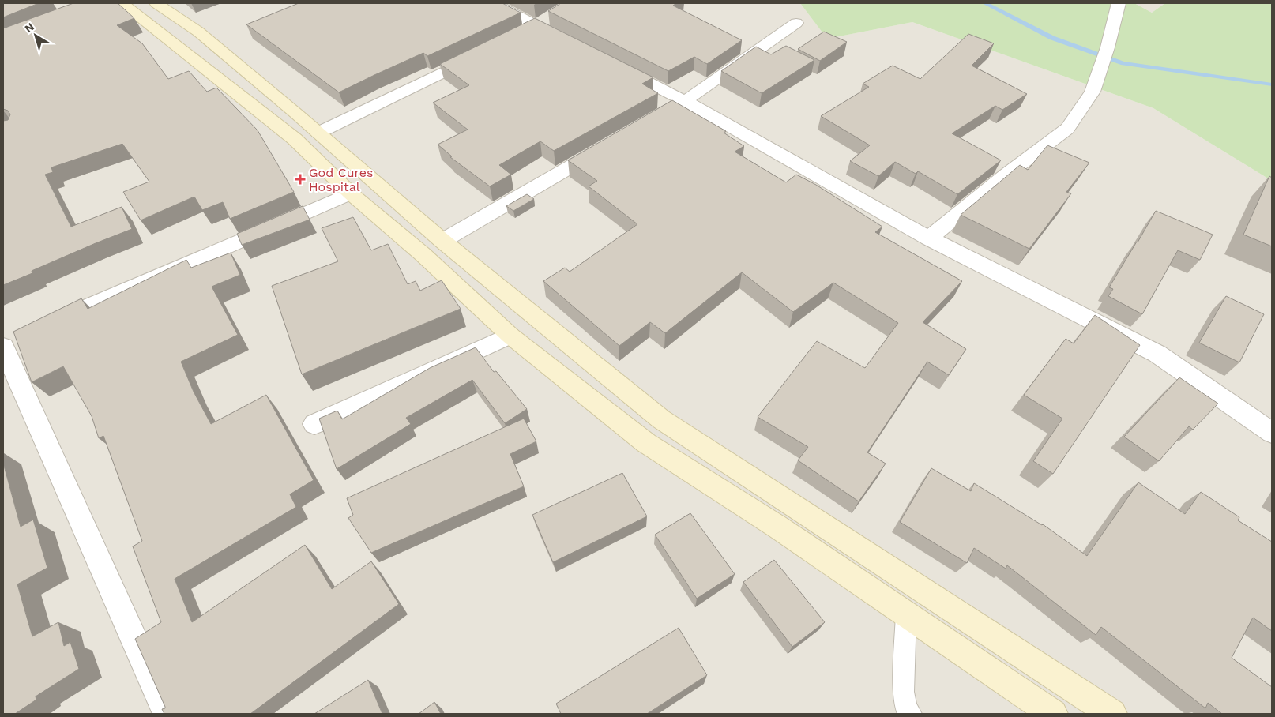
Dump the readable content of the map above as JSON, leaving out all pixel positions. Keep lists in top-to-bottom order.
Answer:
{
  "places": {
    "health": ["God Cures Hospital"]
  },
  "north": "top left"
}
